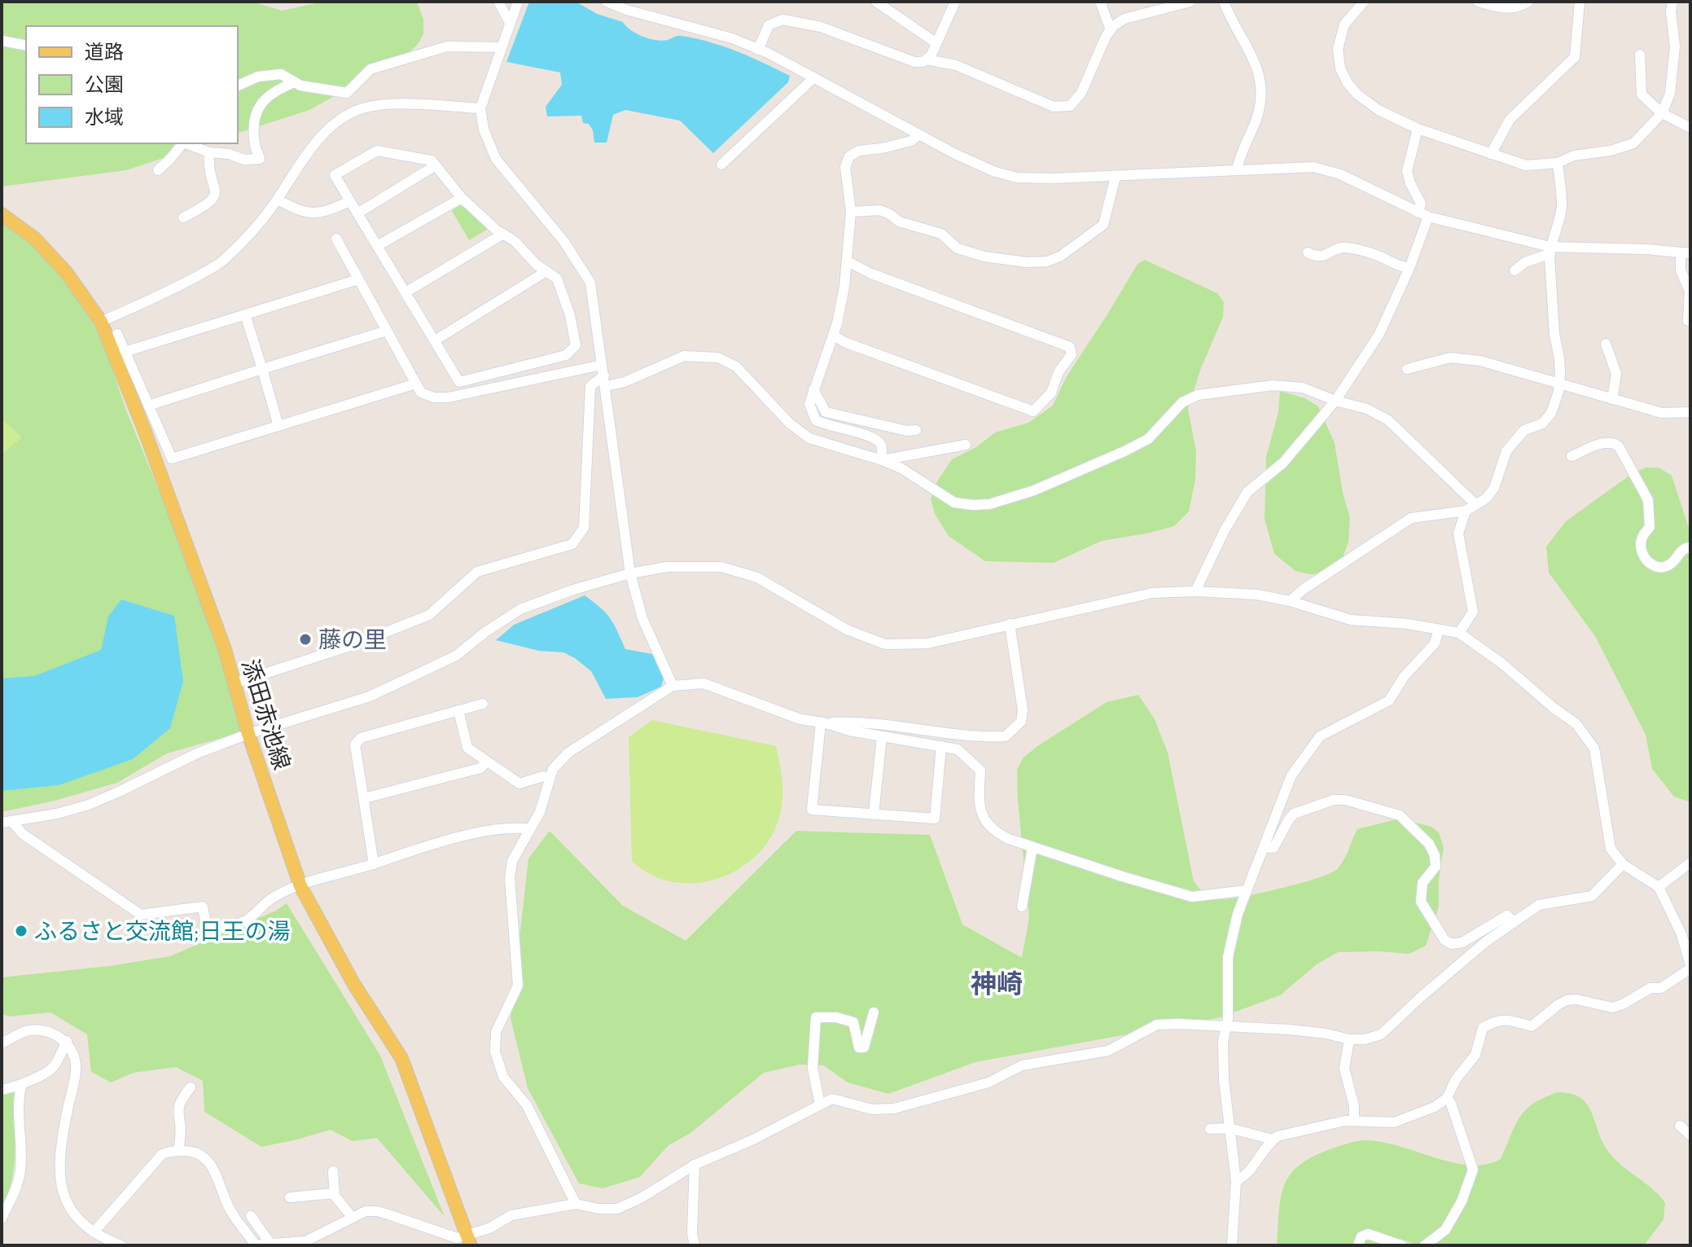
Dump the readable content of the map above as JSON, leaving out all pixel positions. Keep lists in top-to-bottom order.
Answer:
{
  "streets": {
    "main road": ["添田赤池線"]
  },
  "districts": ["神崎"],
  "places": ["藤の里", "ふるさと交流館;日王の湯"],
  "legend": ["道路", "公園", "水域"]
}
